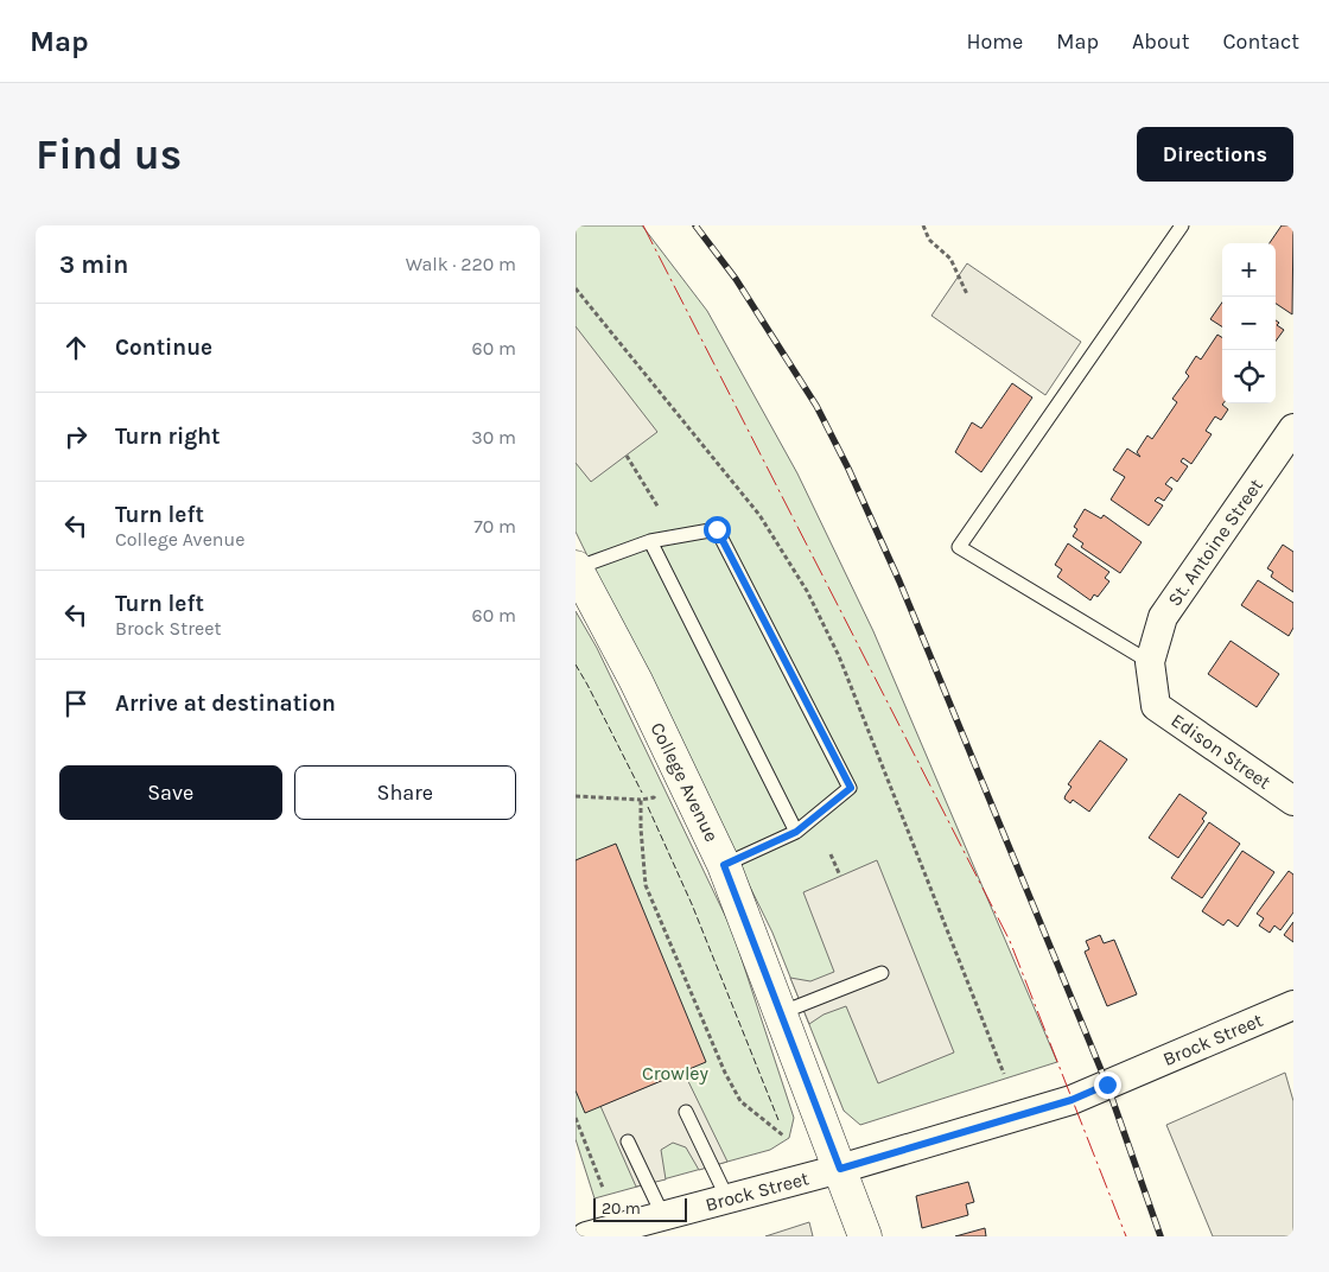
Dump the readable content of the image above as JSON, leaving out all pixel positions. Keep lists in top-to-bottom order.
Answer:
{
  "streets": {
    "street": [
      "St. Antoine Street",
      "Edison Street",
      "College Avenue",
      "Brock Street"
    ]
  },
  "crossings": [
    ["St. Antoine Street", "Edison Street"],
    ["College Avenue", "Brock Street"]
  ],
  "parks": ["Crowley"],
  "scale_bar": "20 m",
  "page": {
    "header": "Map",
    "nav": [
      "Home",
      "Map",
      "About",
      "Contact"
    ],
    "buttons": [
      "Directions",
      ["Save", "Share"]
    ],
    "title": "Find us",
    "heading": ["3 min", "Walk · 220 m"],
    "map_buttons": ["+", "−"],
    "list": [
      ["Continue", "60 m"],
      ["Turn right", "30 m"],
      ["Turn left", "College Avenue", "70 m"],
      ["Turn left", "Brock Street", "60 m"],
      "Arrive at destination"
    ],
    "scale": "20 m"
  }
}
